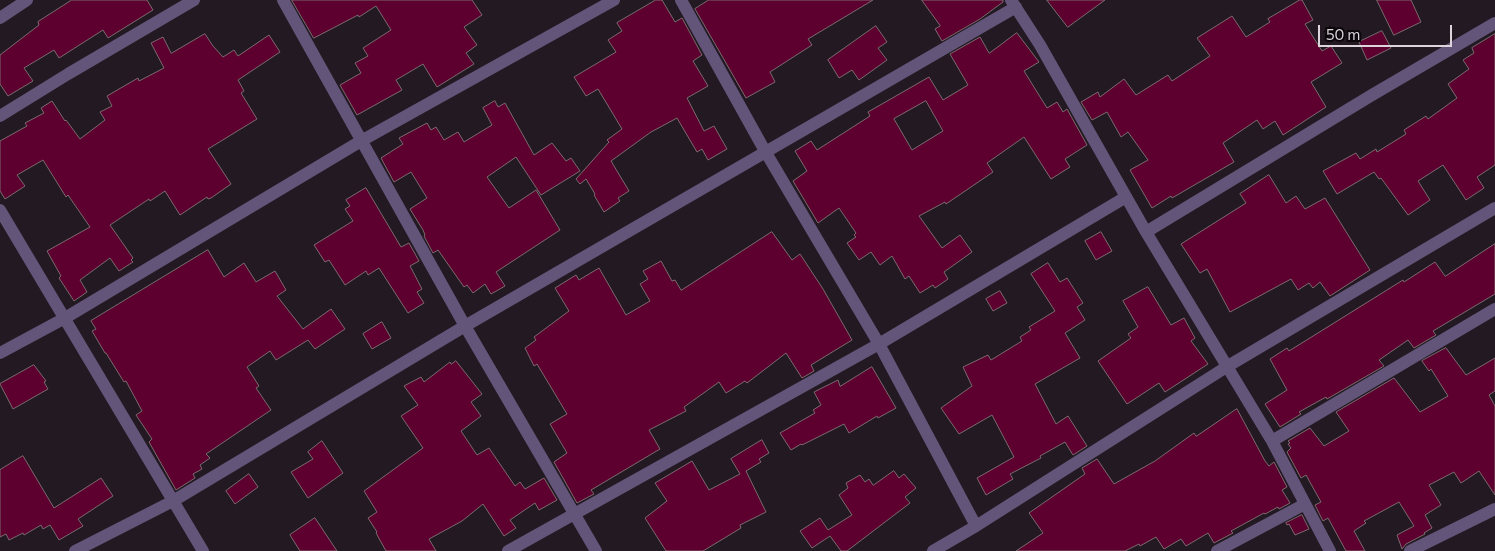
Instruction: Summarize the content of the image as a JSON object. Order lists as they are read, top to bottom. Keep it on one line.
{"scale_bar":"50 m"}
